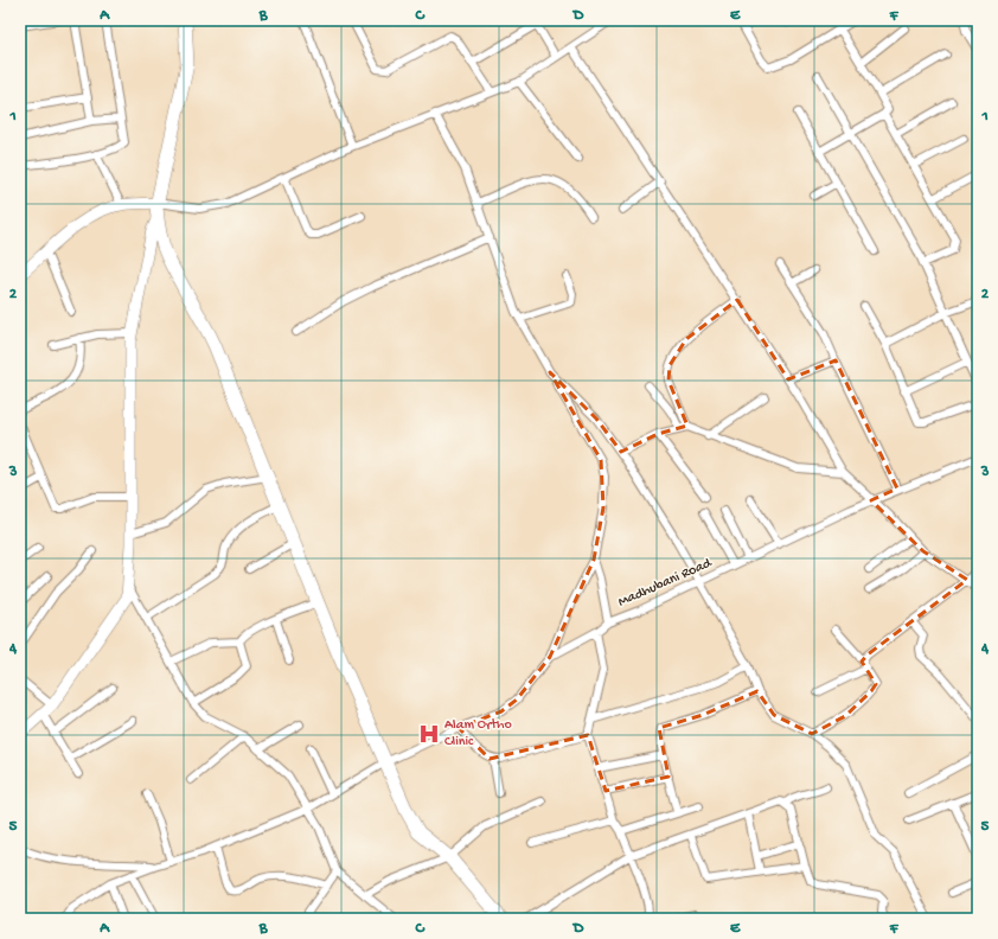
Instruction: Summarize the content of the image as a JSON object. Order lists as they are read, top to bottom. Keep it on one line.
{"streets":{"street":["Madhubani Road"]},"places":{"hospital":["Alam Ortho Clinic"]},"grid":{"columns":["A","B","C","D","E","F"],"rows":["1","2","3","4","5"]}}
